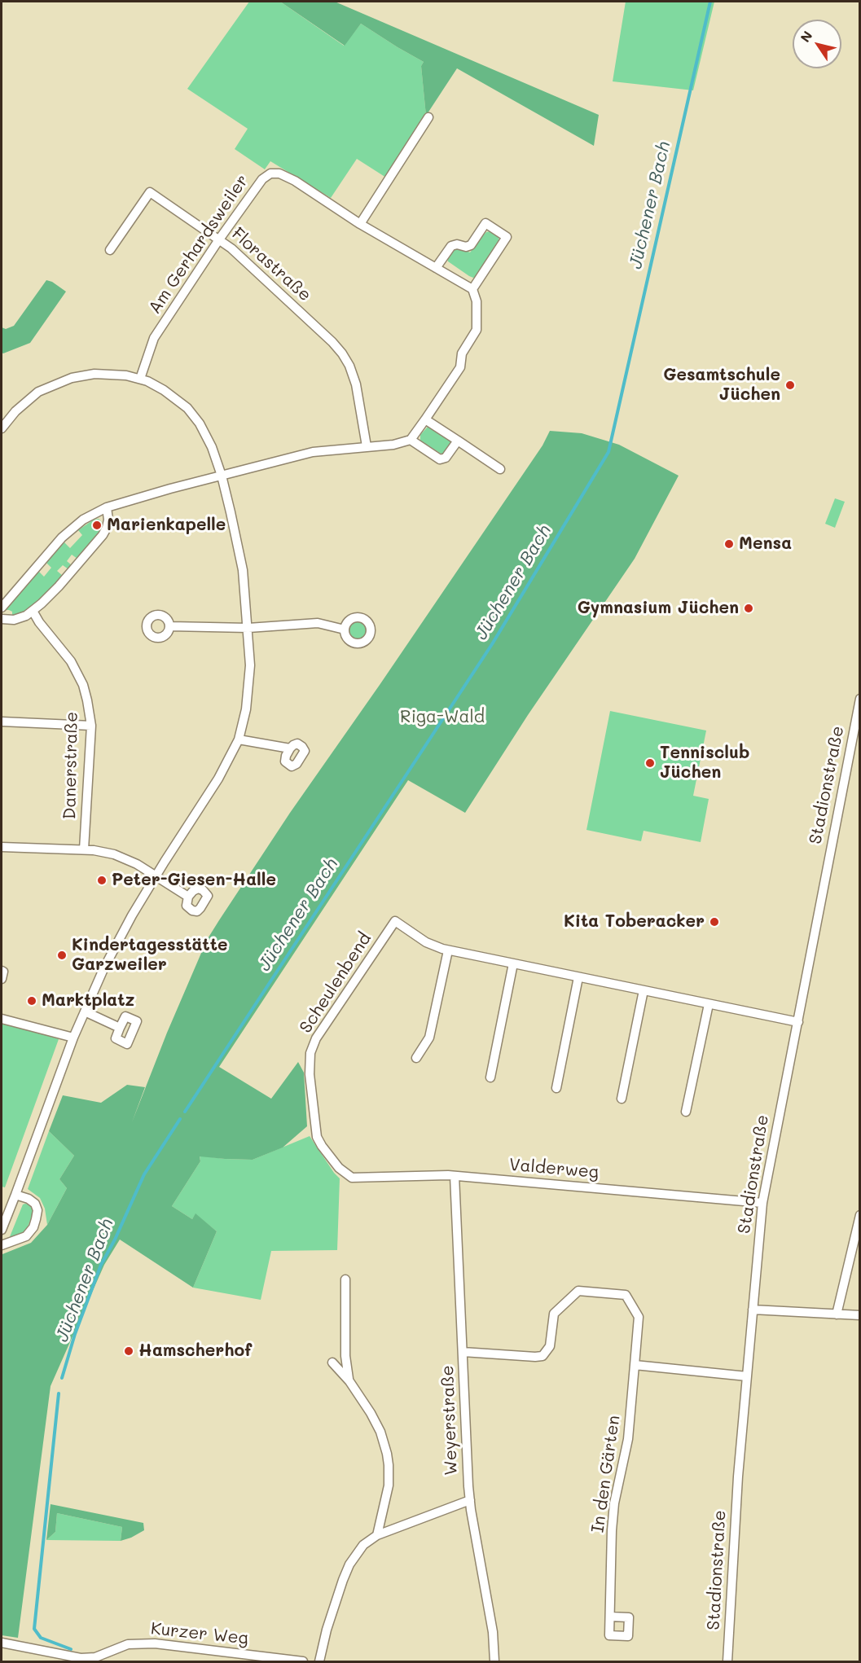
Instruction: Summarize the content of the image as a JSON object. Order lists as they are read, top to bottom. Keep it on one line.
{"streets":{"street":["Am Gerhardsweiler","Florastraße","Danerstraße","Stadionstraße","Scheulenbend","Valderweg","Weyerstraße","In den Gärten","Kurzer Weg"]},"crossings":[["Am Gerhardsweiler","Florastraße"],["Stadionstraße","Valderweg"],["Scheulenbend","Valderweg"],["Valderweg","Weyerstraße"],["Weyerstraße","In den Gärten"]],"water":["Jüchener Bach"],"parks":["Riga-Wald"],"places":["Gesamtschule Jüchen","Marienkapelle","Mensa","Gymnasium Jüchen","Tennisclub Jüchen","Peter-Giesen-Halle","Kita Toberacker","Kindertagesstätte Garzweiler","Marktplatz","Hamscherhof"],"north":"top left"}
